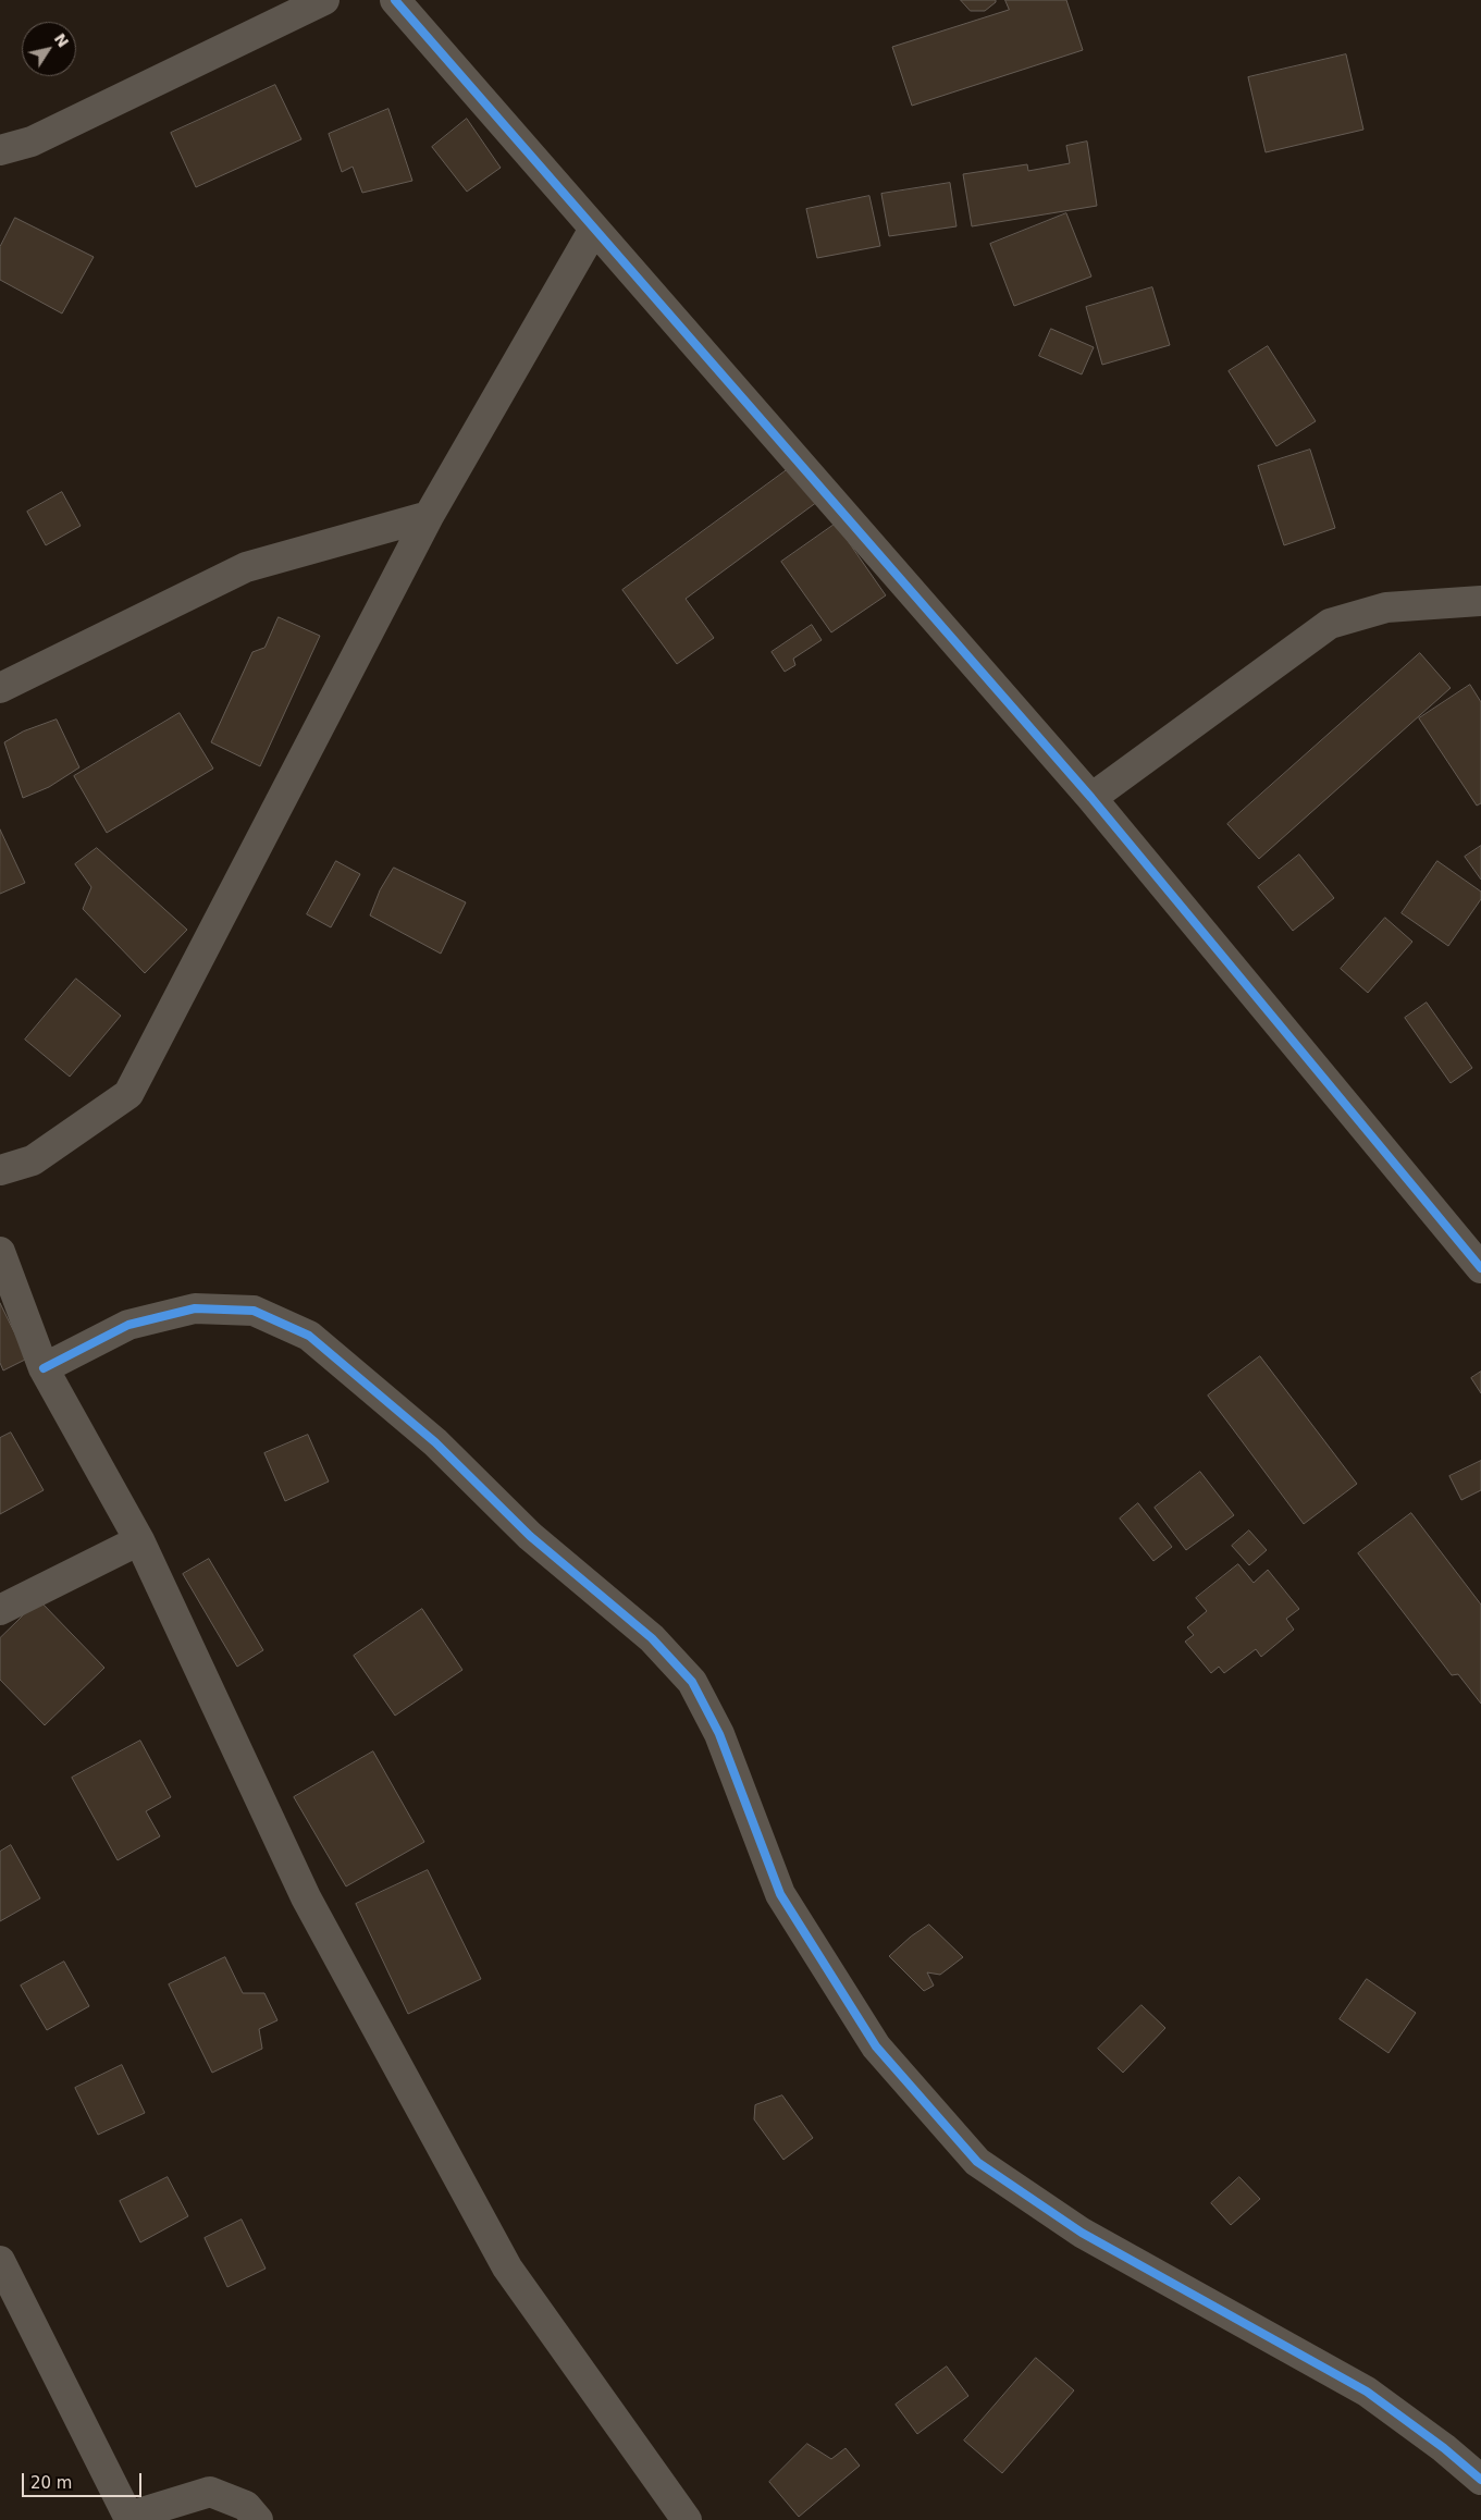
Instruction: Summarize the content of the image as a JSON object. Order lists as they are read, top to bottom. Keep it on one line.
{"scale_bar":"20 m","north":"top right"}
